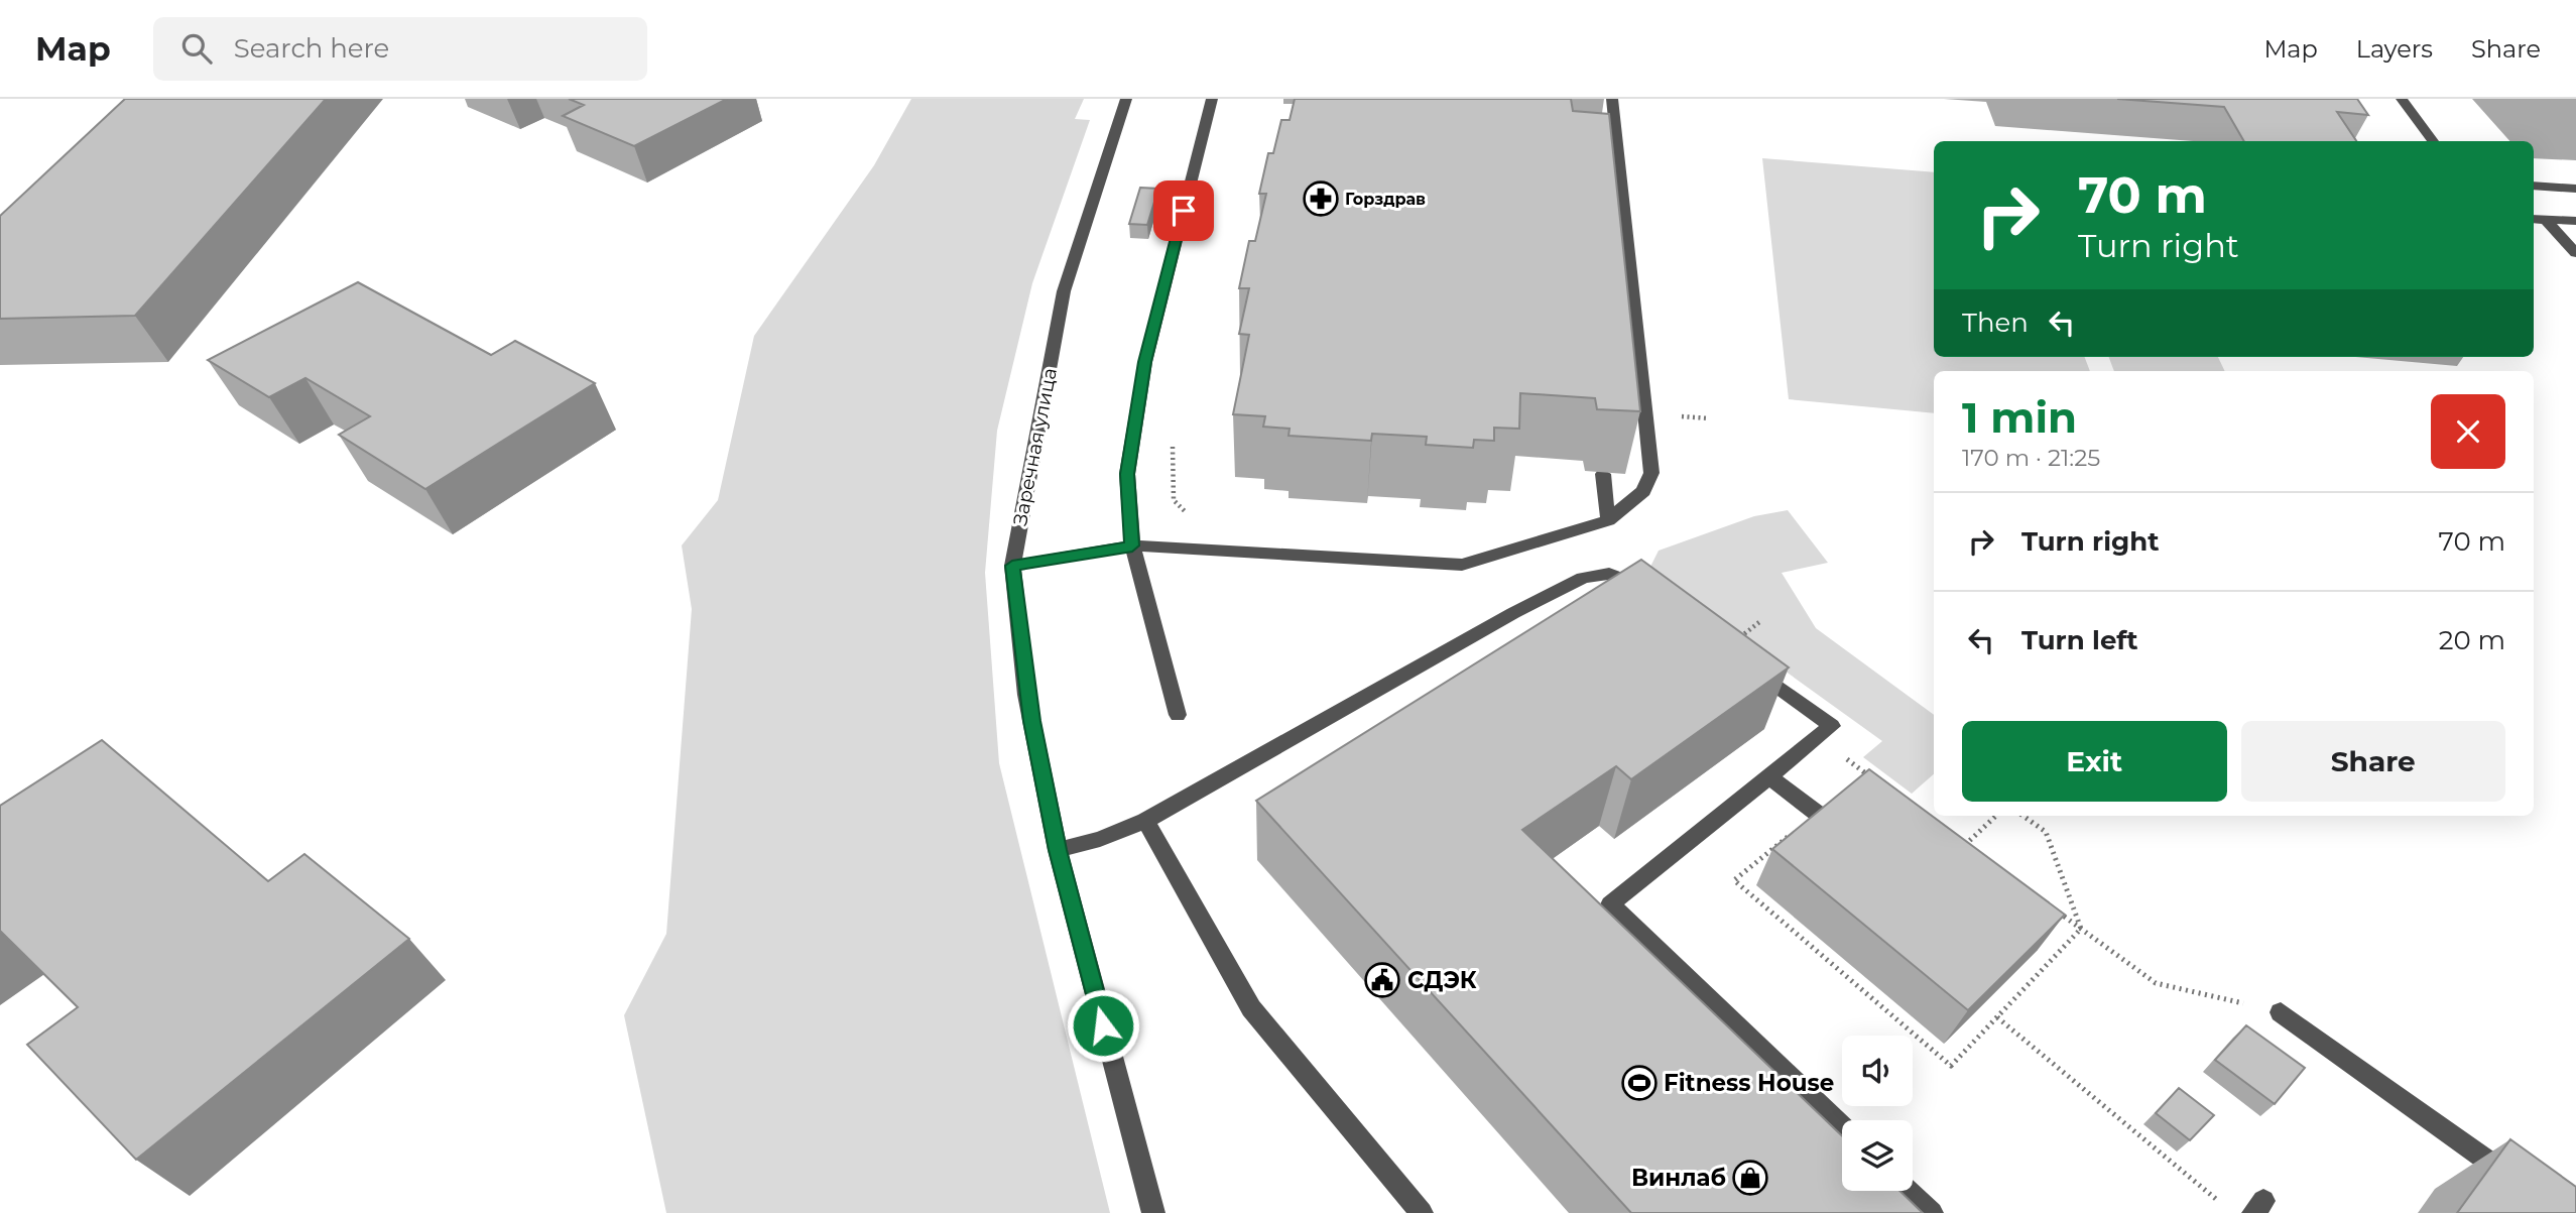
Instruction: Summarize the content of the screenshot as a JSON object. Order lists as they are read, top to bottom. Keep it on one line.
{"streets":{"street":["Заречная улица"]},"places":{"pharmacy":["Горздрав"],"public building":["СДЭК"],"sports":["Fitness House"],"shop":["Винлаб"]},"page":{"header":"Map","search":"Search here","nav":["Map","Layers","Share"],"turn":["70 m","Turn right"],"then":"Then","heading":["1 min","170 m · 21:25"],"list":[{"name":"Turn right","value":"70 m"},{"name":"Turn left","value":"20 m"}],"buttons":["Exit","Share"]}}
